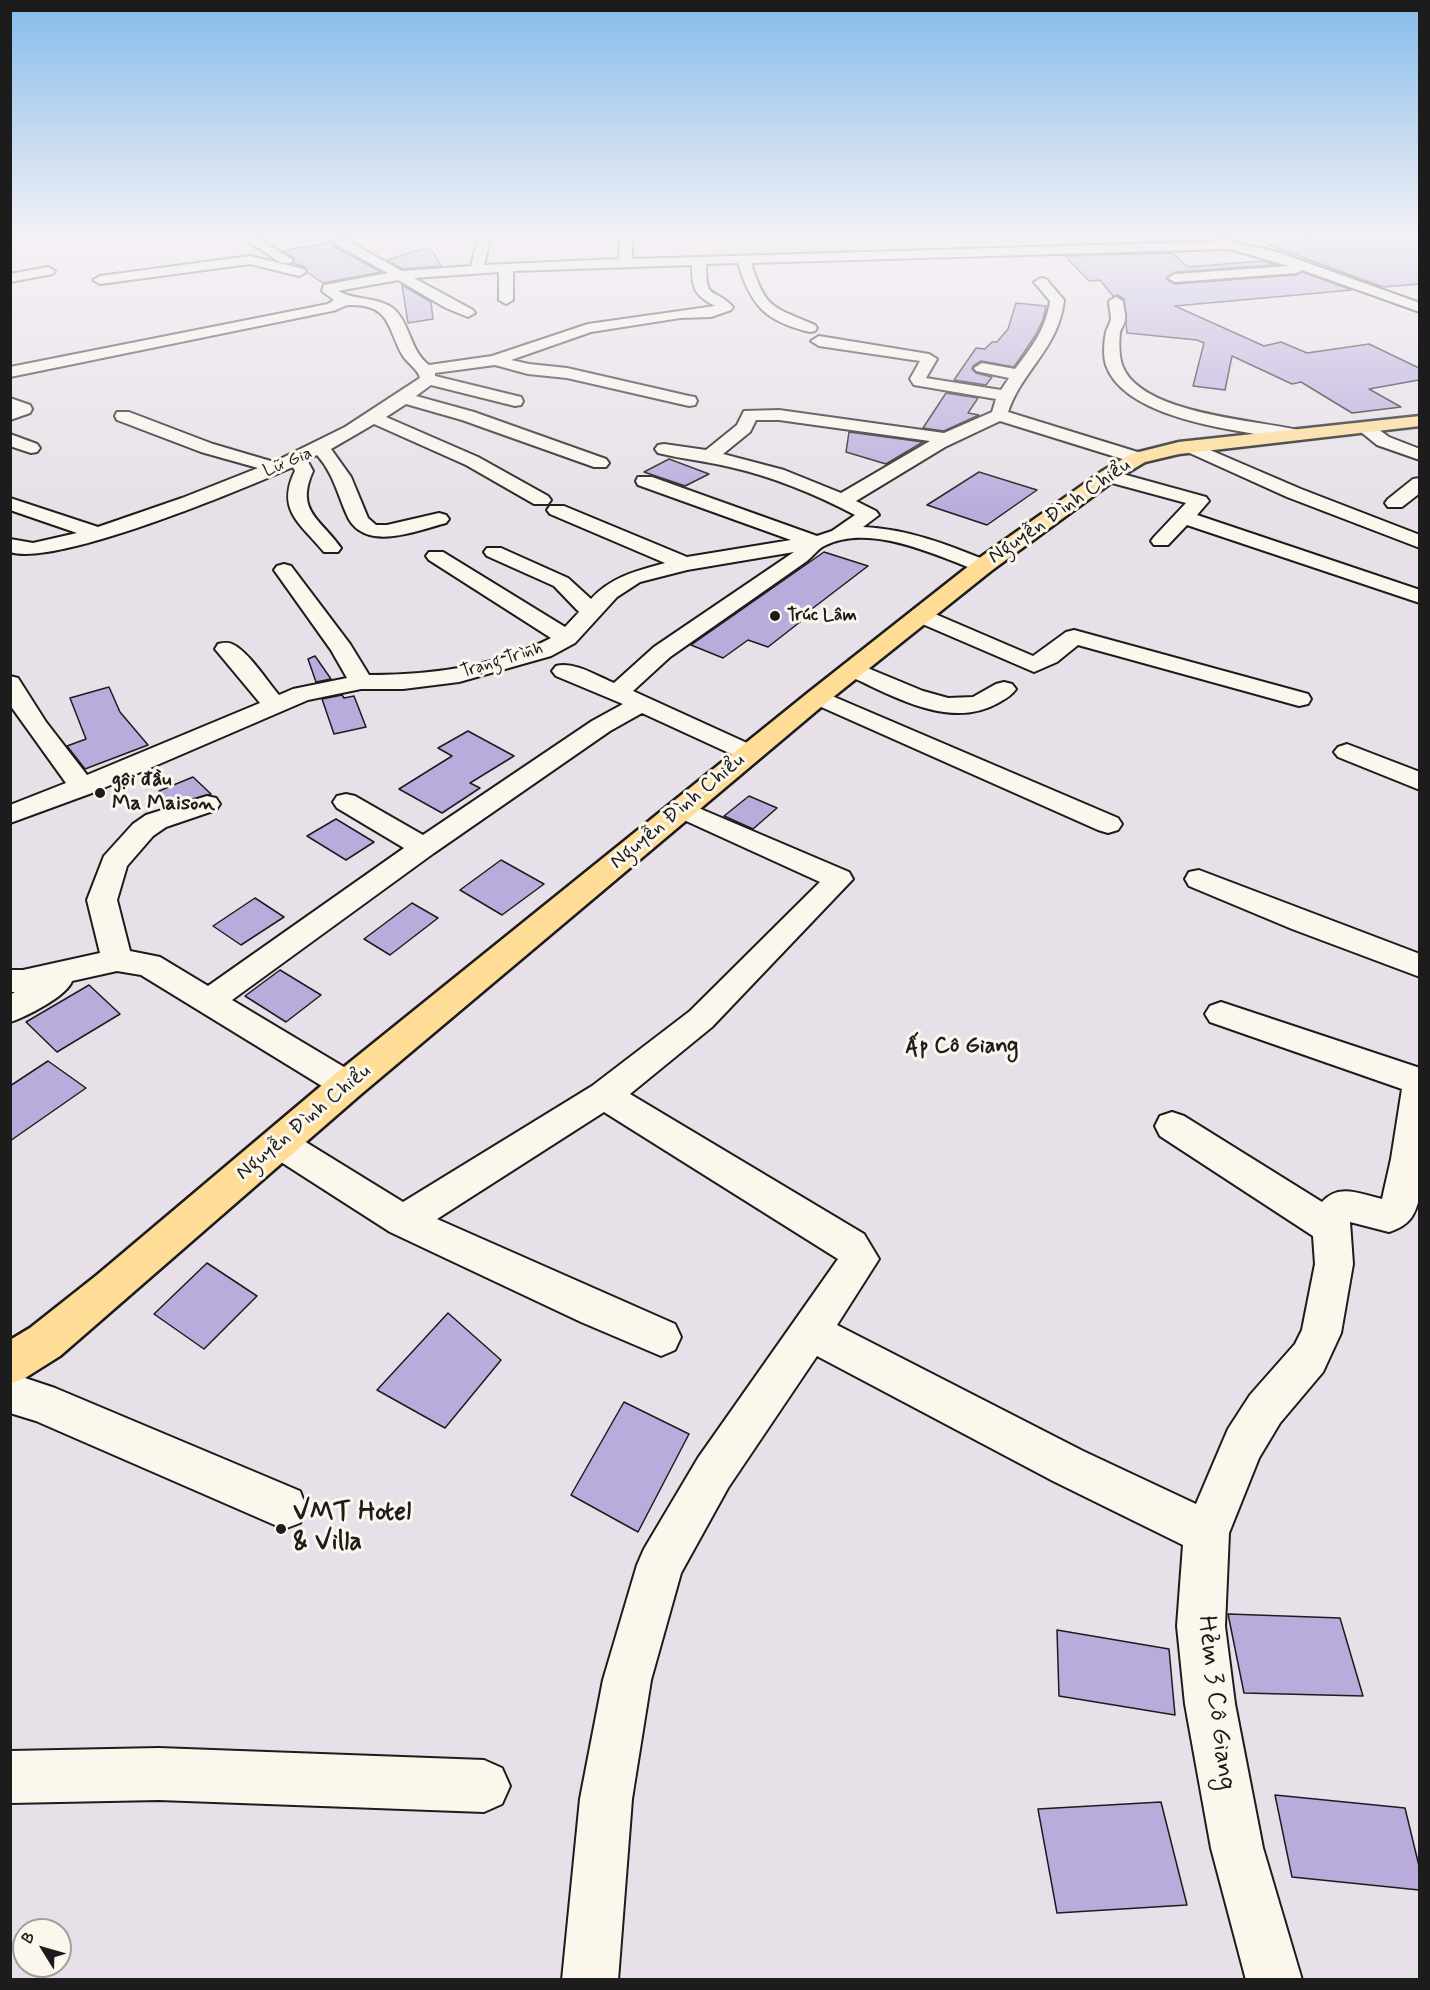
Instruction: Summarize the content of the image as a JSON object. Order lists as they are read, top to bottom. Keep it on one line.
{"streets":{"main road":["Nguyễn Đình Chiểu"],"street":["Lữ Gia","Trạng Trình","Hẻm 3 Cô Giang"]},"crossings":[["Nguyễn Đình Chiểu","Trạng Trình"]],"districts":["Ấp Cô Giang"],"places":["Trúc Lâm","gội đầu Ma Maison","VMT Hotel & Villa"],"north":"top left"}
